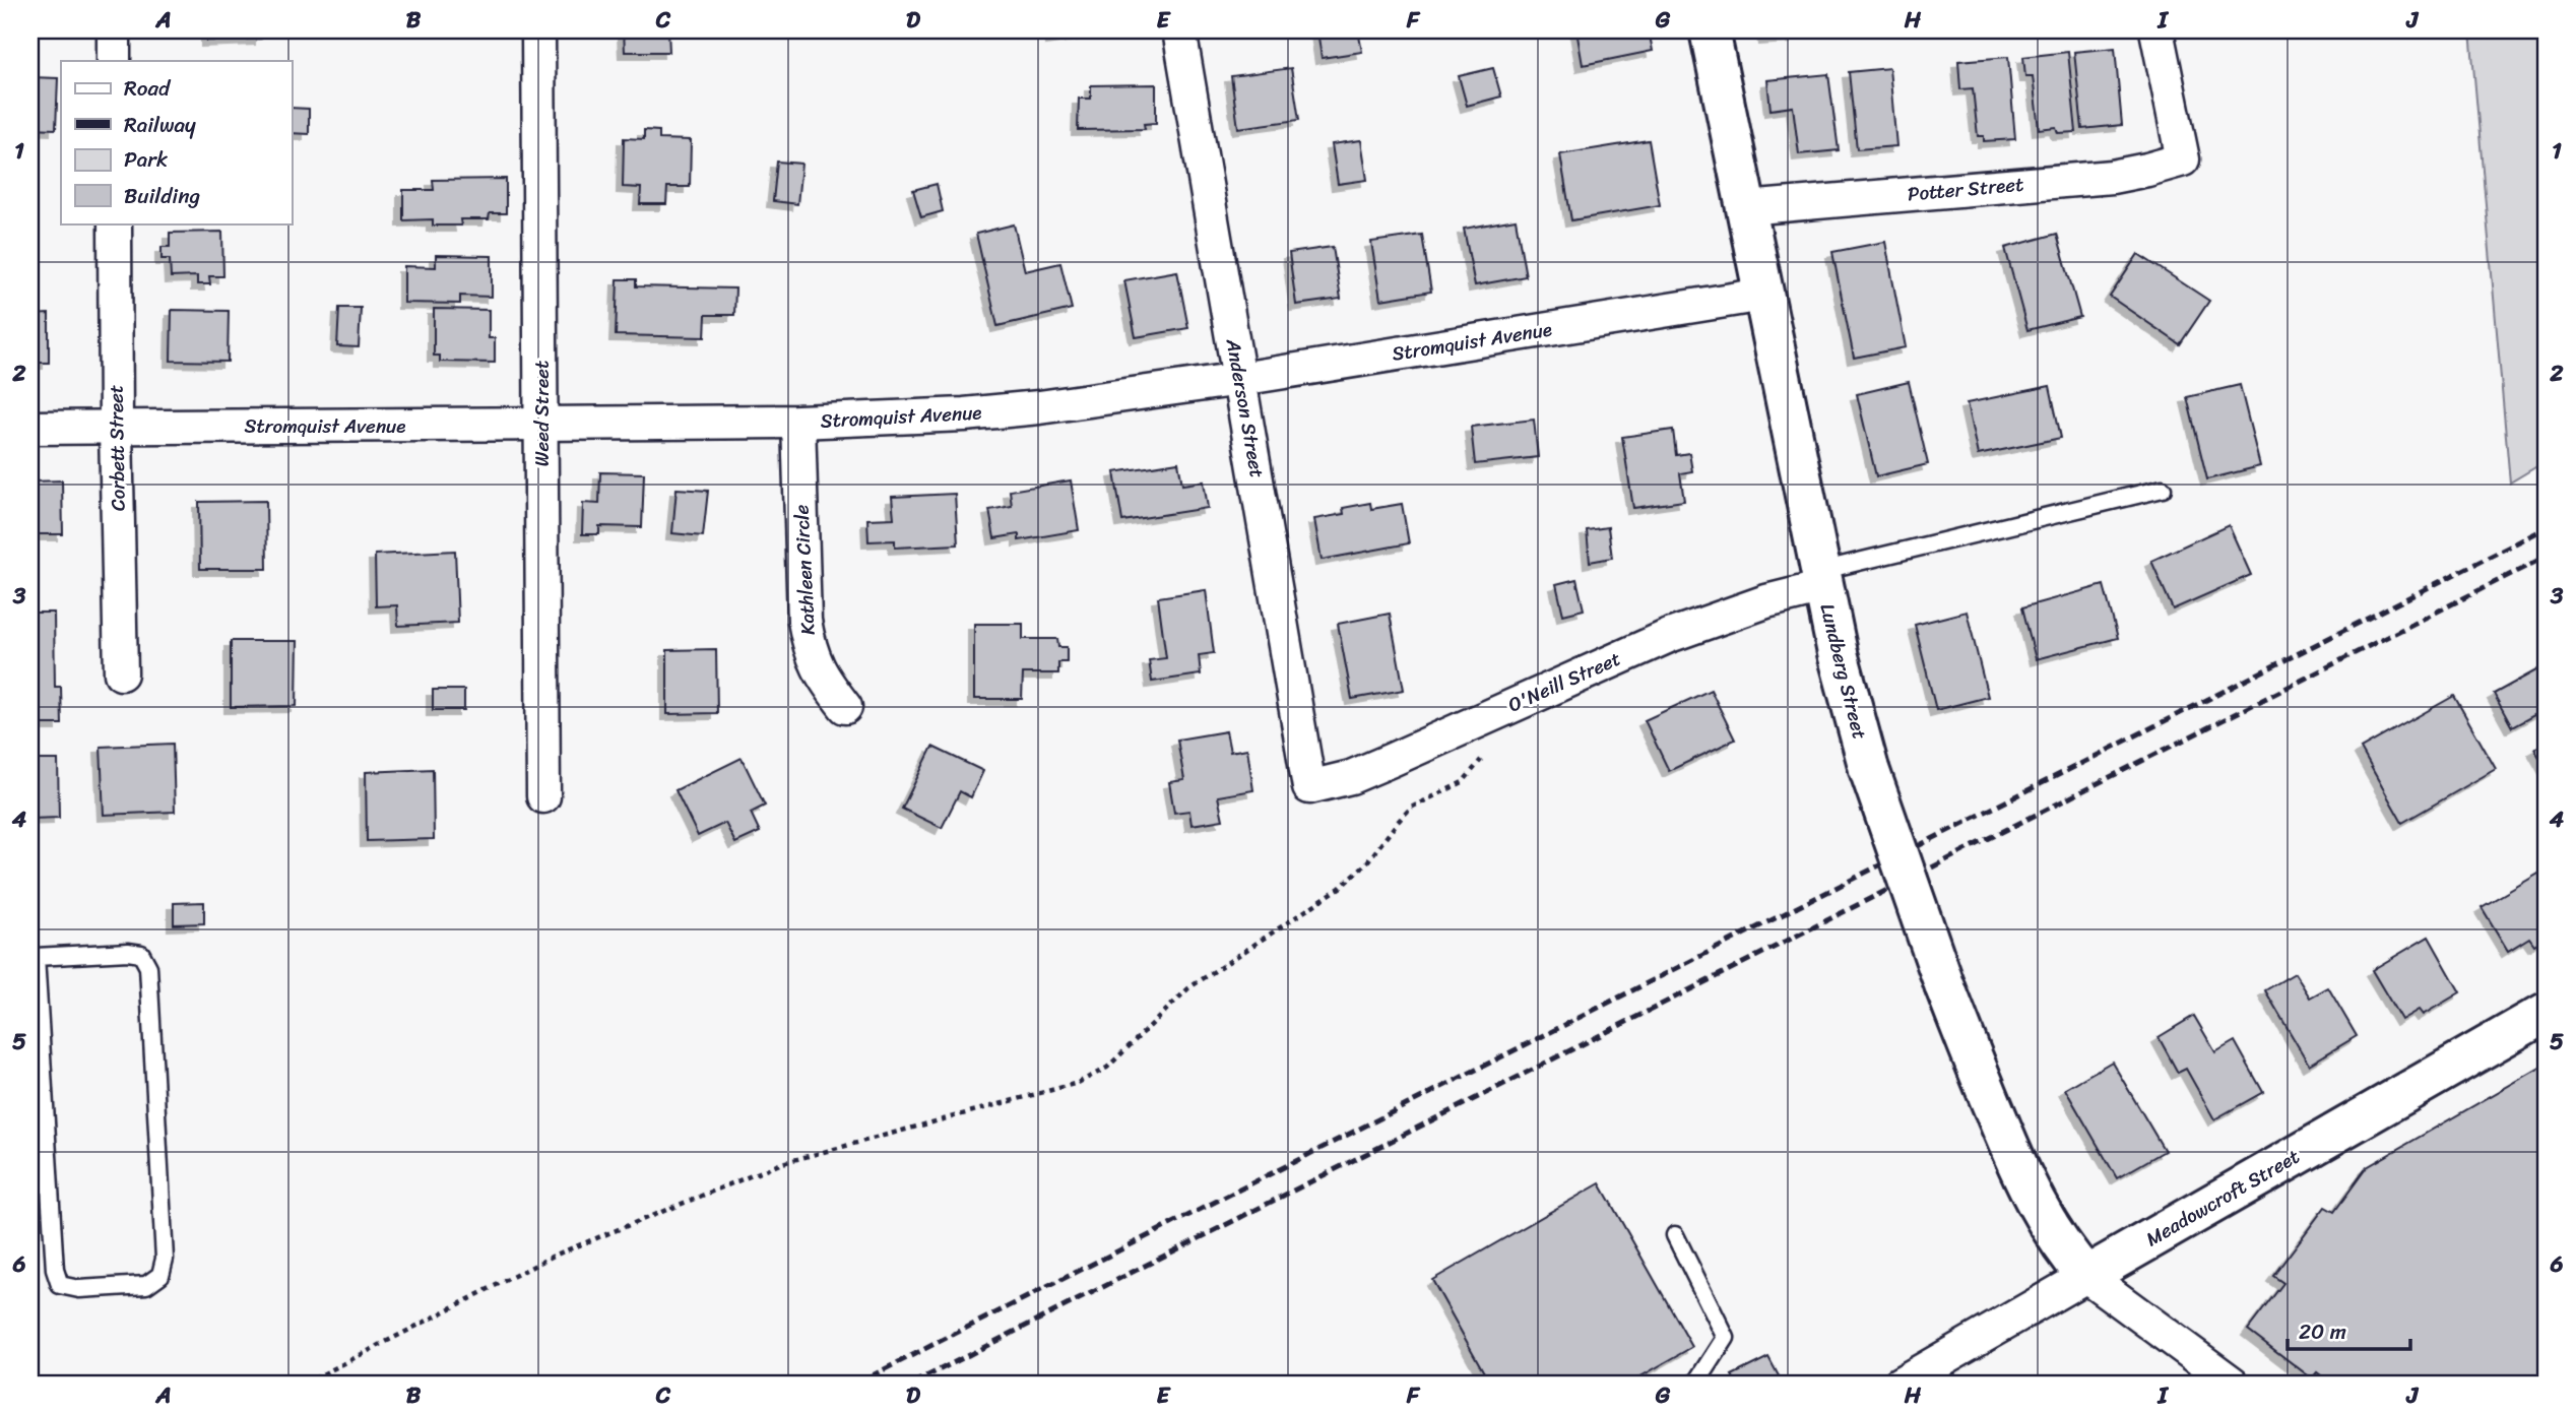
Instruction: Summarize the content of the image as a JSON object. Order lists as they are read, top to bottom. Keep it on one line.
{"streets":{"street":["Potter Street","Stromquist Avenue","Anderson Street","Weed Street","Corbett Street","Kathleen Circle","Lundberg Street","O'Neill Street","Meadowcroft Street"]},"crossings":[["Potter Street","Lundberg Street"],["Stromquist Avenue","Anderson Street"],["Stromquist Avenue","Weed Street"],["Stromquist Avenue","Corbett Street"],["Stromquist Avenue","Kathleen Circle"],["Stromquist Avenue","Lundberg Street"],["Anderson Street","O'Neill Street"],["Lundberg Street","O'Neill Street"],["Lundberg Street","Meadowcroft Street"]],"legend":["Road","Railway","Park","Building"],"scale_bar":"20 m","grid":{"columns":["A","B","C","D","E","F","G","H","I","J"],"rows":["1","2","3","4","5","6"]}}
